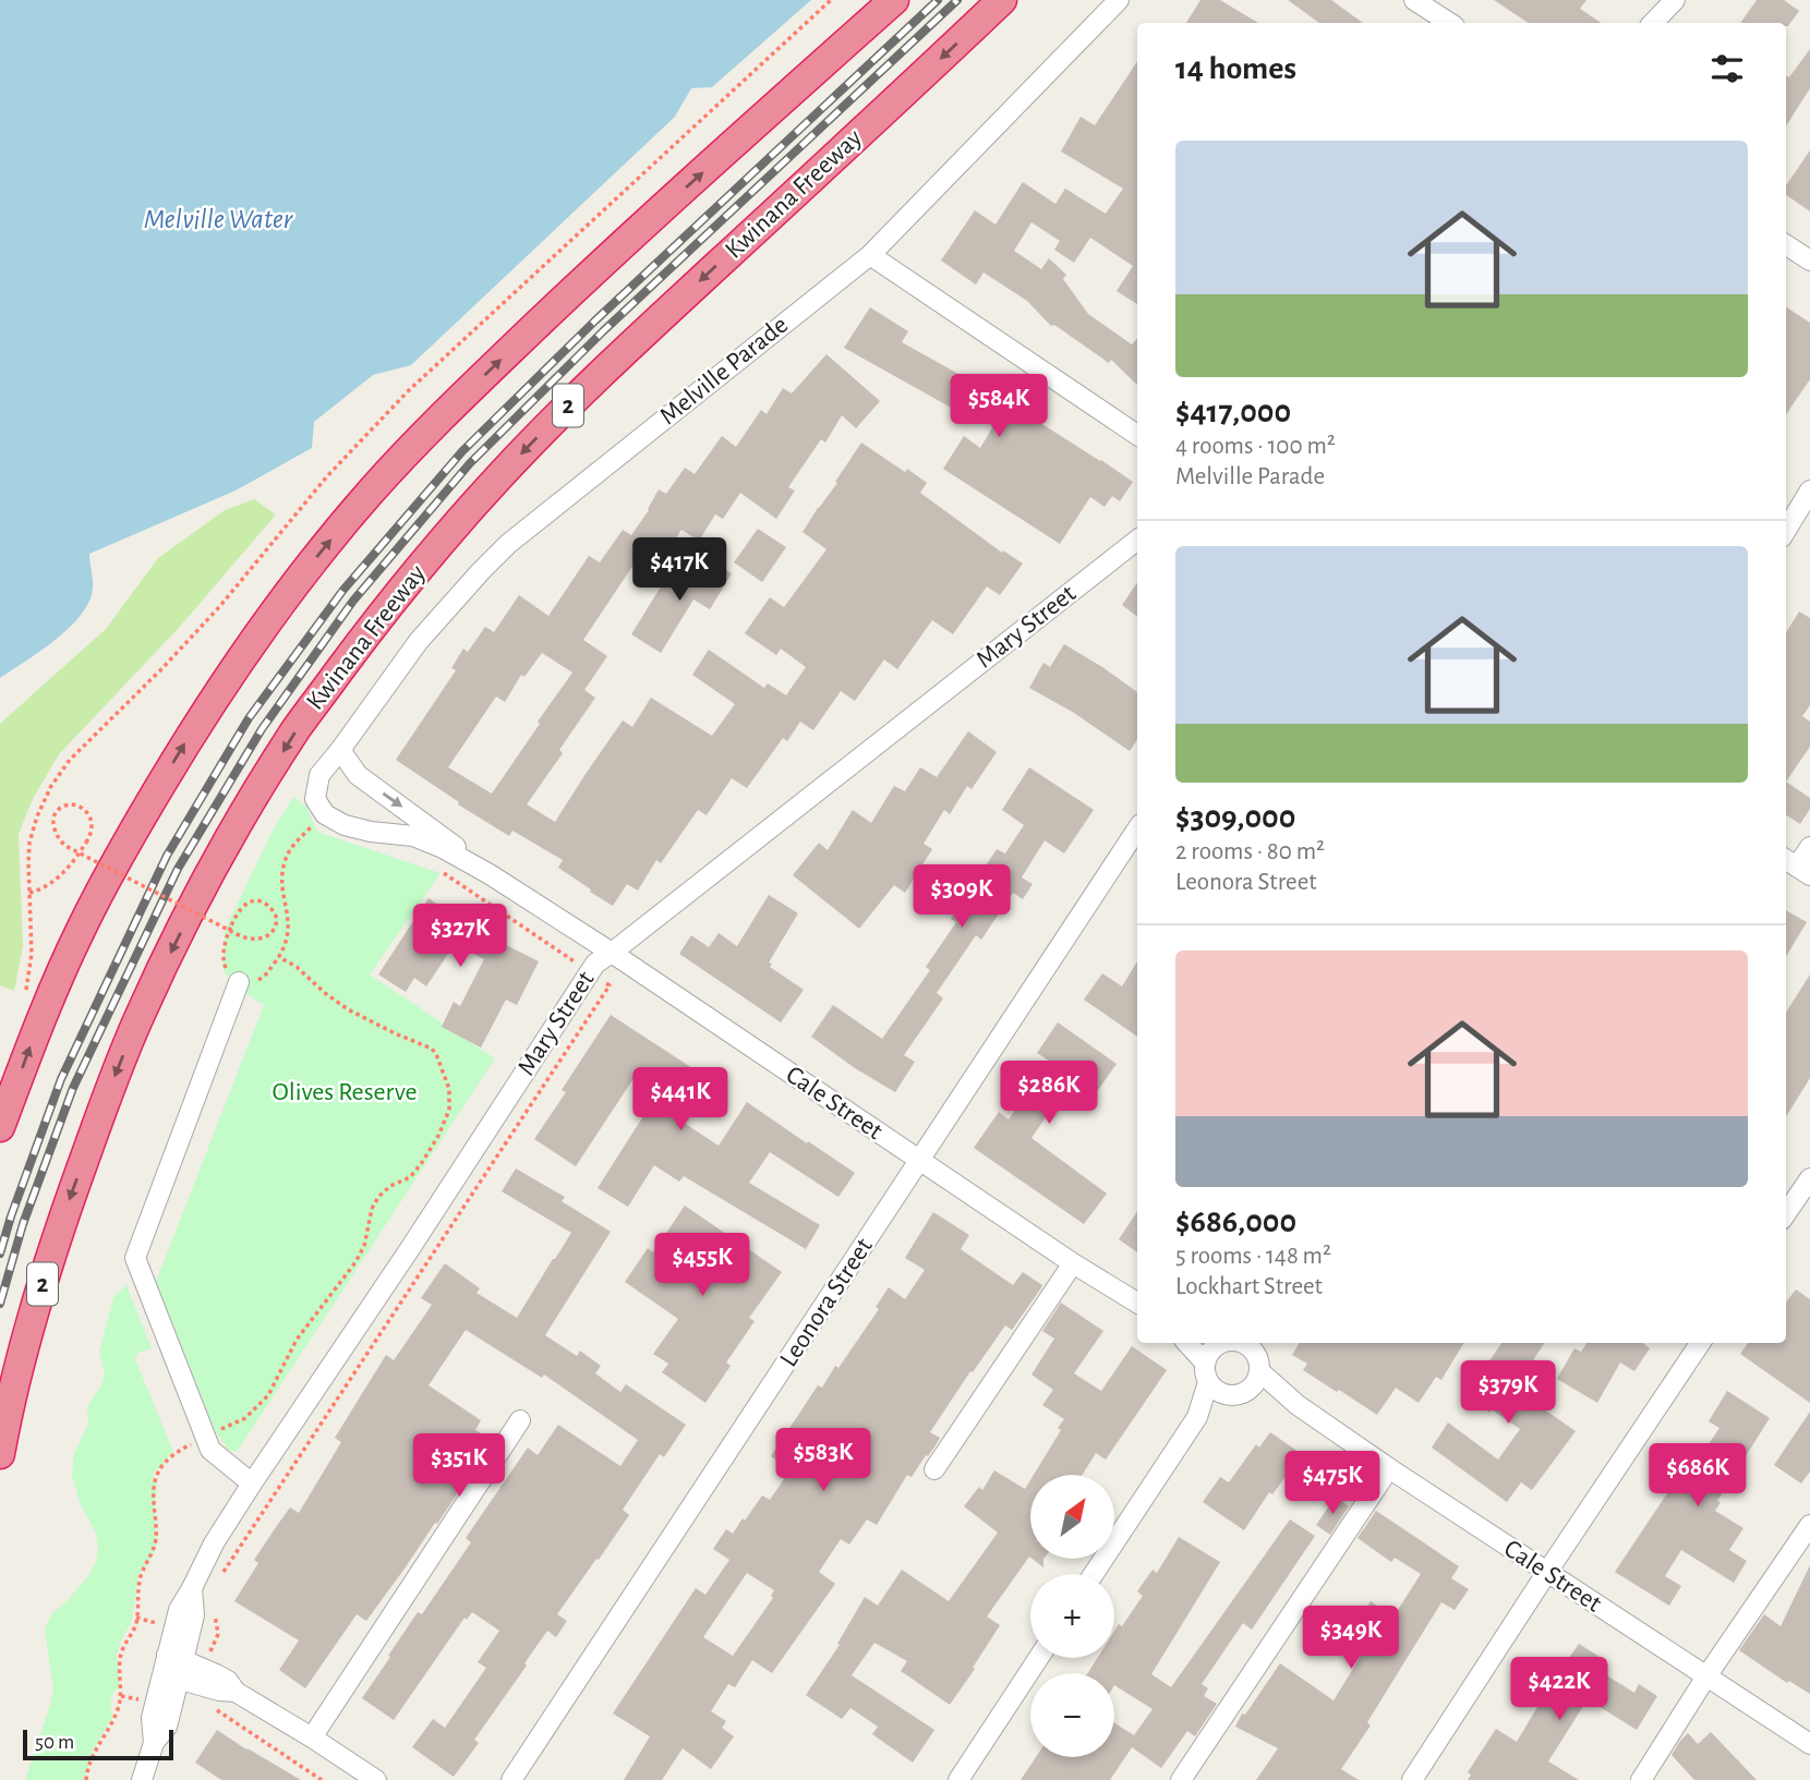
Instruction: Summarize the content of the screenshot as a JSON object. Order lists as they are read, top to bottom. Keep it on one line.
{"streets":{"highway":["Kwinana Freeway","2"],"street":["Melville Parade","Mary Street","Cale Street","Leonora Street"]},"crossings":[["Melville Parade","Cale Street"],["Mary Street","Cale Street"],["Cale Street","Leonora Street"]],"water":["Melville Water"],"parks":["Olives Reserve"],"scale_bar":"50 m","north":"top right","page":{"heading":"14 homes","list":[{"name":"$417,000","note":"4 rooms · 100 m² · Melville Parade"},{"name":"$309,000","note":"2 rooms · 80 m² · Leonora Street"},{"name":"$686,000","note":"5 rooms · 148 m² · Lockhart Street"}],"price":["$584K","$417K","$309K","$327K","$286K","$441K","$455K","$379K","$583K","$351K","$686K","$475K","$349K","$422K"],"map_buttons":["+","−"],"scale":"50 m"}}
